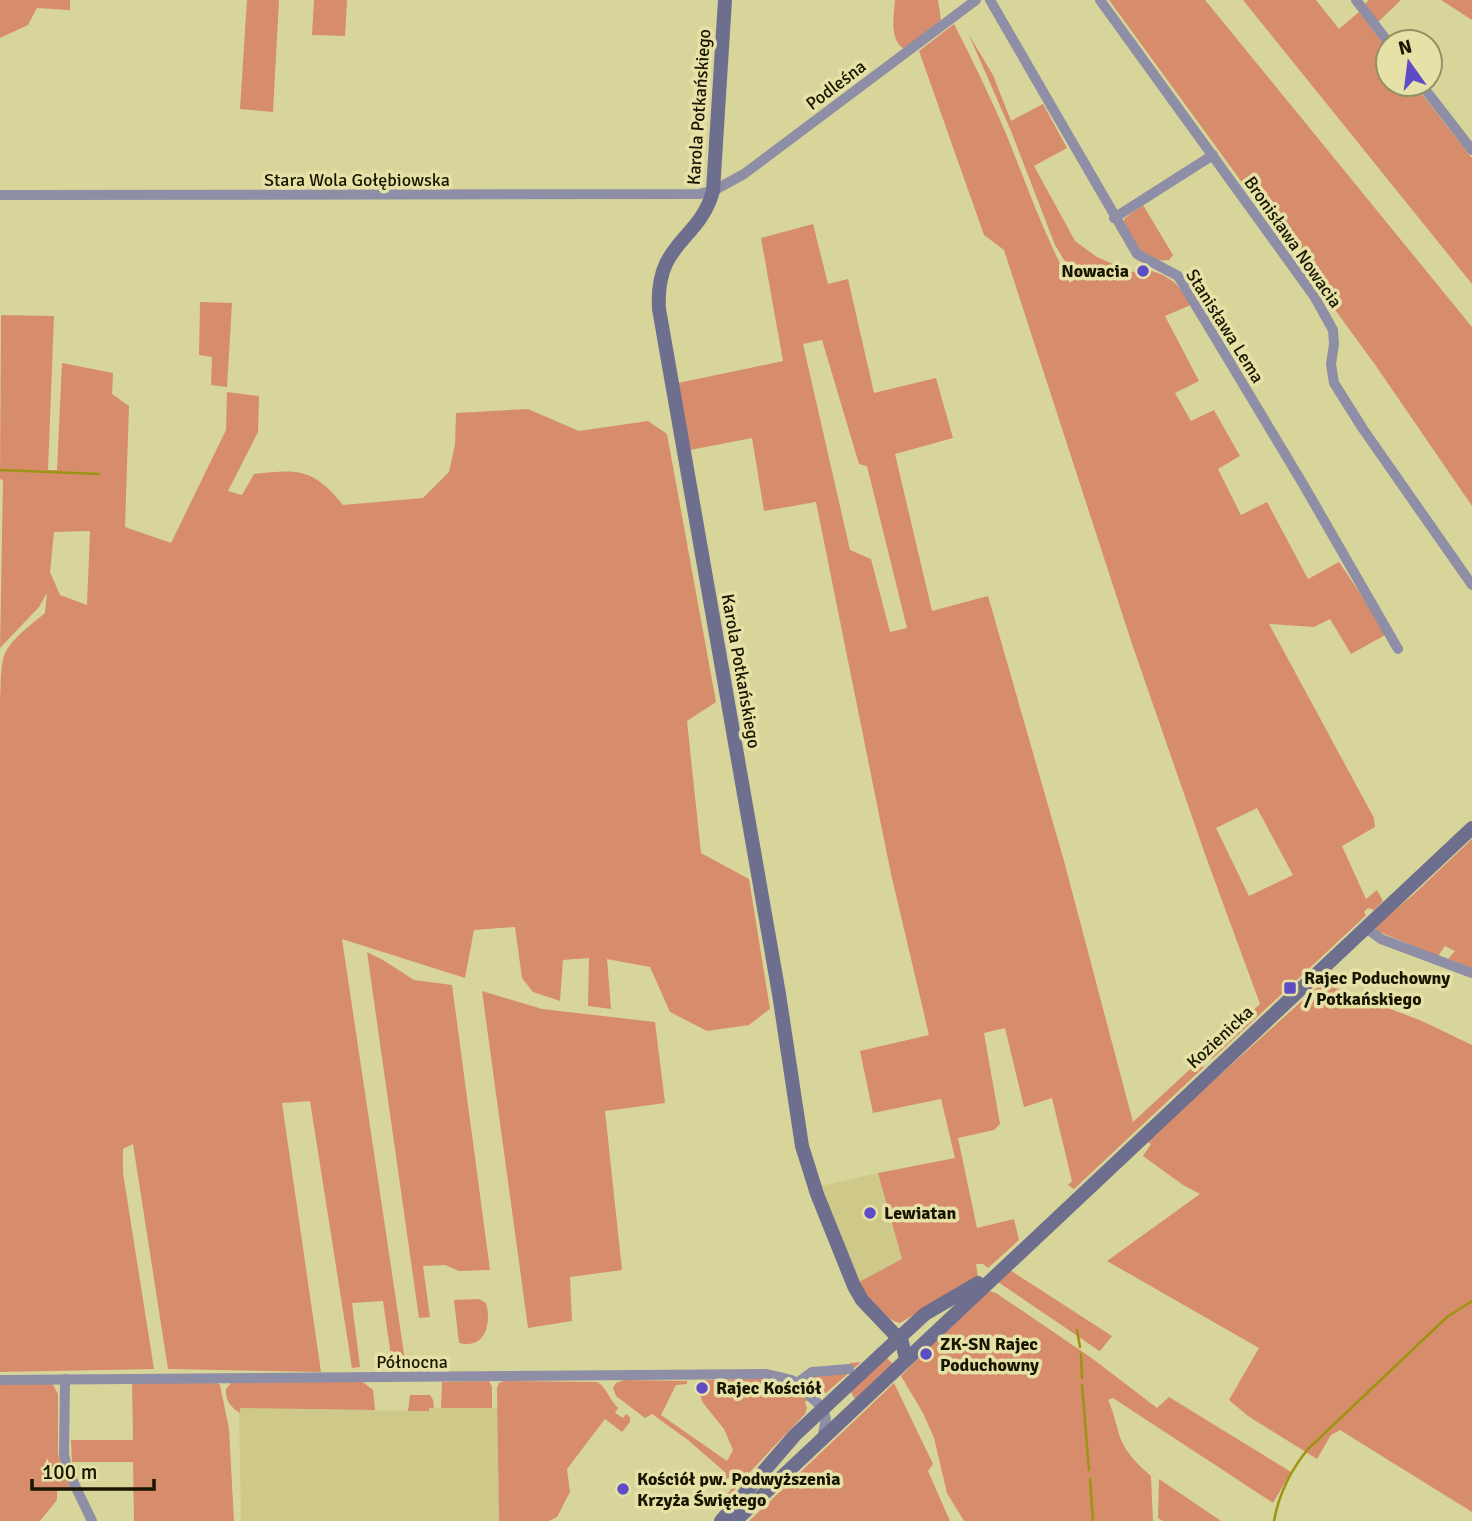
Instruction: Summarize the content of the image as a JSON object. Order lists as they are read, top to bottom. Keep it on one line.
{"streets":{"street":["Podleśna","Karola Potkańskiego","Stara Wola Gołębiowska","Bronisława Nowacia","Stanisława Lema","Kozienicka","Północna"]},"crossings":[["Podleśna","Karola Potkańskiego"],["Podleśna","Stara Wola Gołębiowska"],["Karola Potkańskiego","Stara Wola Gołębiowska"],["Karola Potkańskiego","Kozienicka"]],"places":{"other":["Nowacia","Lewiatan","ZK-SN Rajec Poduchowny","Rajec Kościół","Kościół pw. Podwyższenia Krzyża Świętego"],"transit":["Rajec Poduchowny / Potkańskiego"]},"scale_bar":"100 m","north":"top"}
